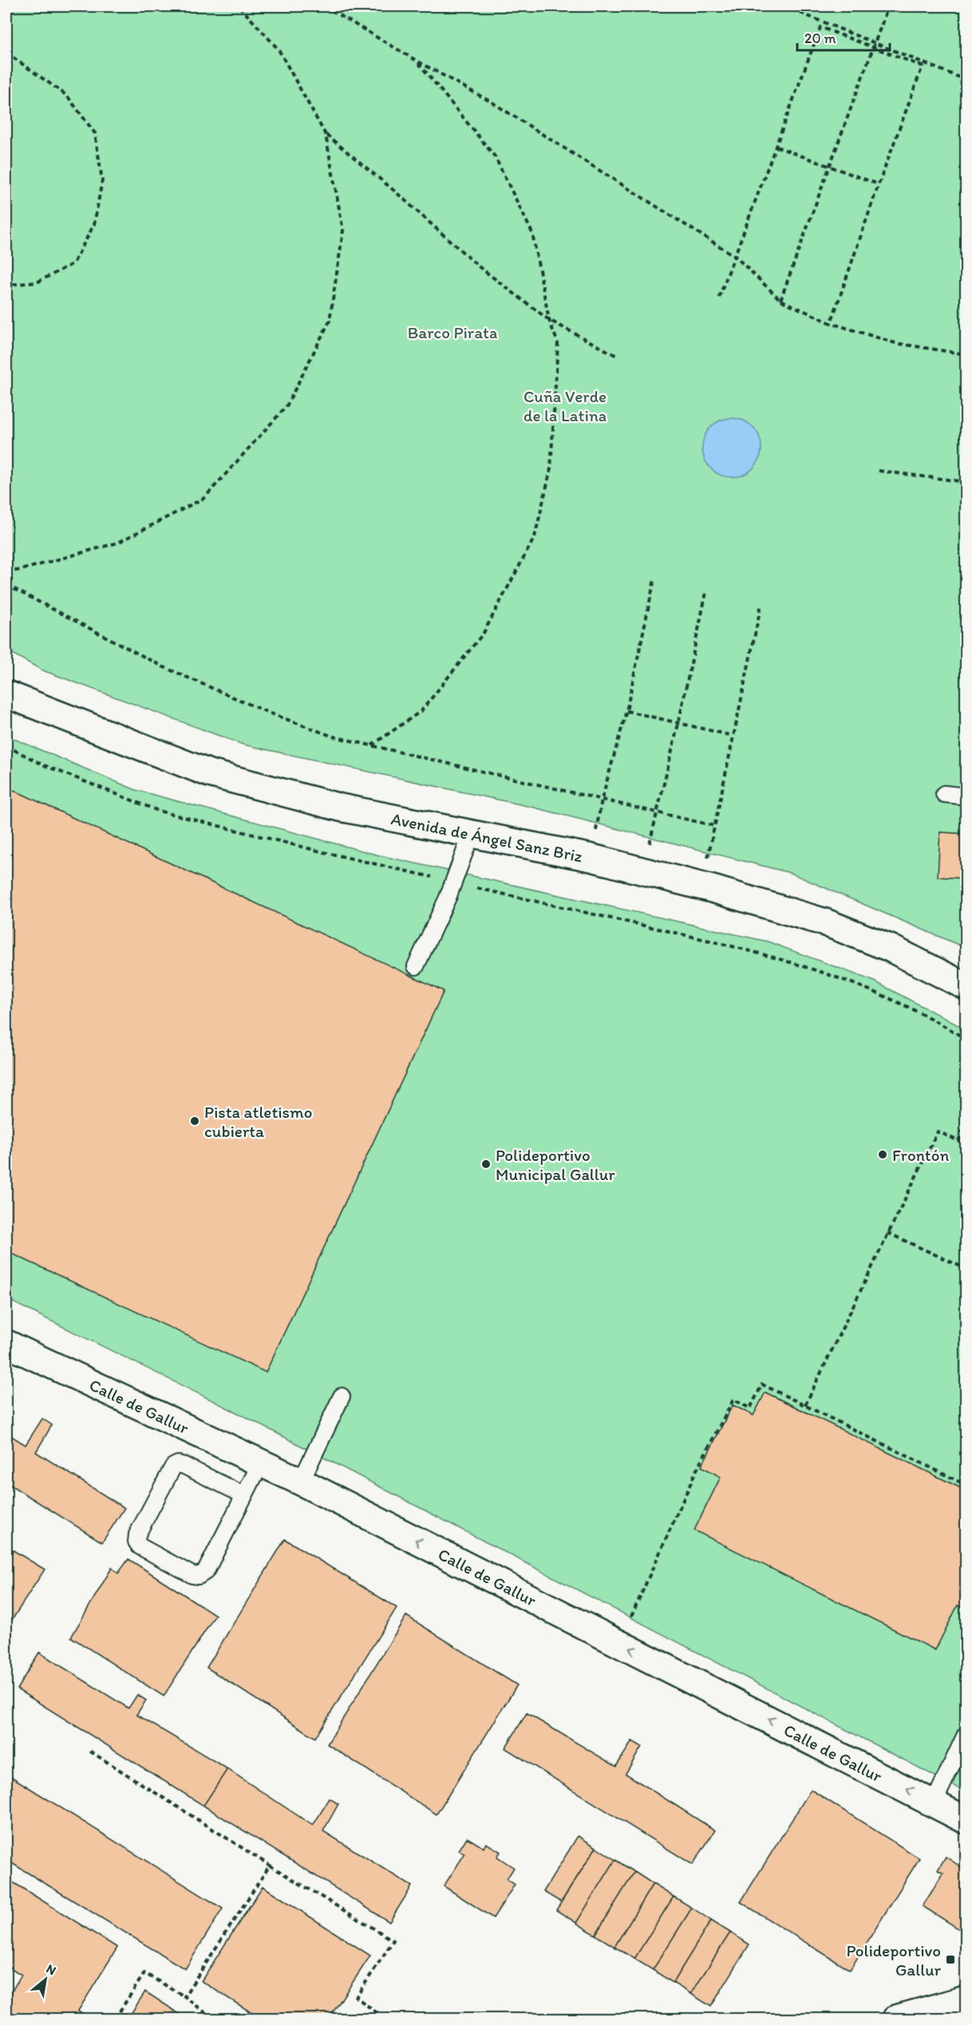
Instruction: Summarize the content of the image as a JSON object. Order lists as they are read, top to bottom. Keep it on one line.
{"streets":{"street":["Avenida de Ángel Sanz Briz","Calle de Gallur"]},"one_way":["Calle de Gallur"],"parks":["Barco Pirata","Cuña Verde de la Latina"],"places":{"other":["Pista atletismo cubierta","Frontón","Polideportivo Municipal Gallur"],"transit":["Polideportivo Gallur"]},"scale_bar":"20 m","north":"top right"}
